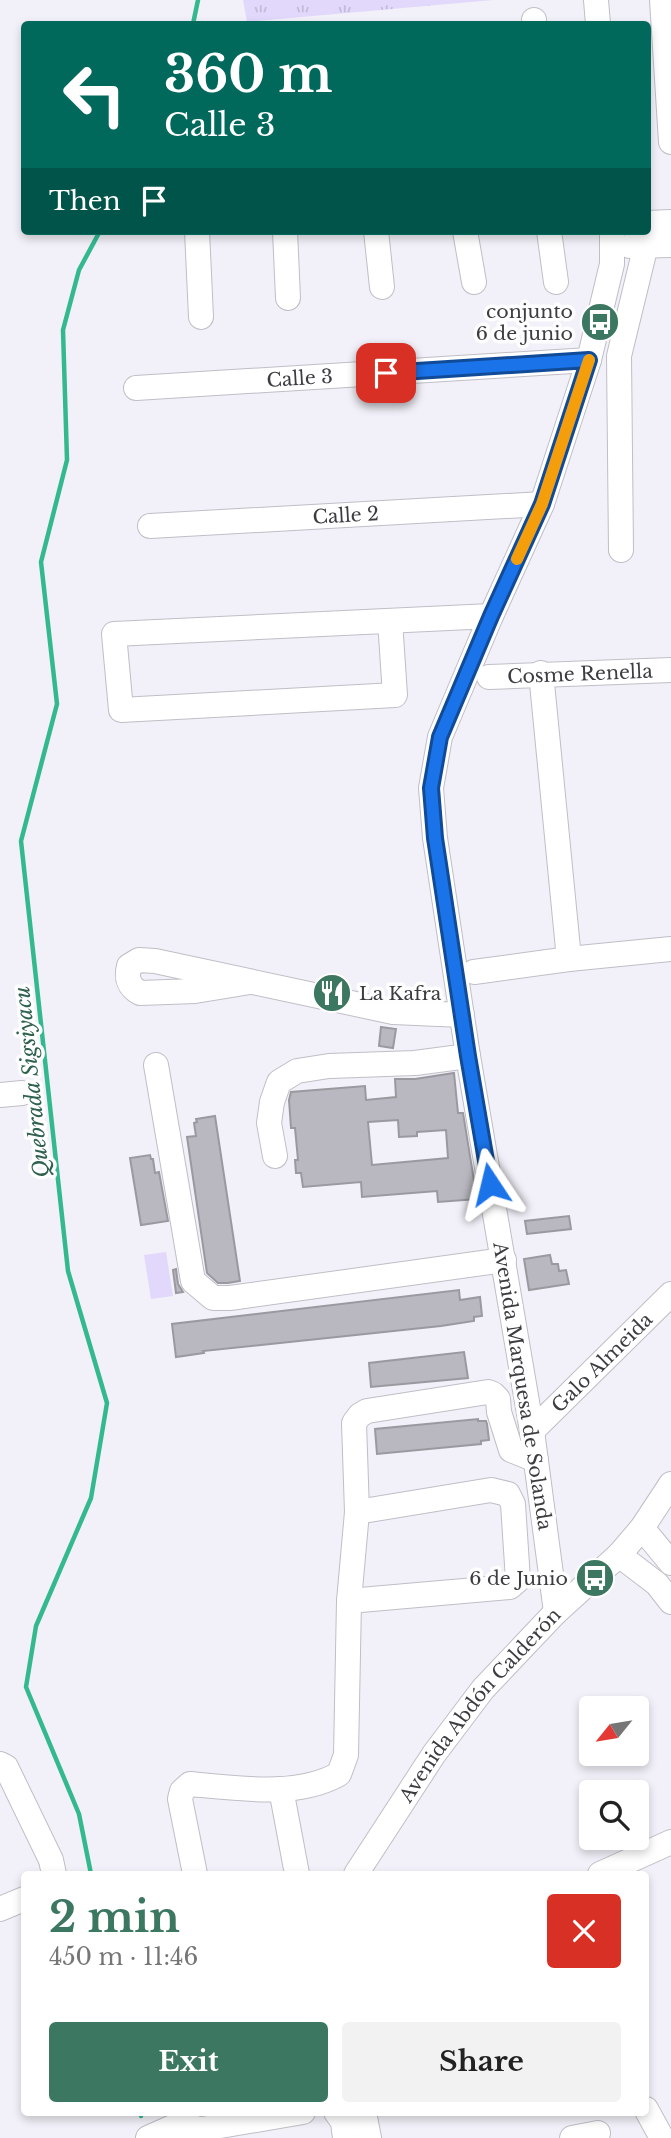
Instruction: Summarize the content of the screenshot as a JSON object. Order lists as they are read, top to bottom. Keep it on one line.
{"streets":{"street":["Calle 3","Calle 2","Cosme Renella","Galo Almeida","Avenida Marquesa de Solanda","Avenida Abdón Calderón"]},"crossings":[["Calle 3","Avenida Marquesa de Solanda"],["Calle 2","Avenida Marquesa de Solanda"],["Galo Almeida","Avenida Marquesa de Solanda"],["Avenida Marquesa de Solanda","Avenida Abdón Calderón"]],"water":["Quebrada Sigsiyacu"],"places":{"bus stop":["conjunto 6 de junio","6 de Junio"],"restaurant":["La Kafra"]},"north":"bottom left","page":{"turn":["360 m","Calle 3"],"then":"Then","heading":["2 min","450 m · 11:46"],"buttons":["Exit","Share"]}}
